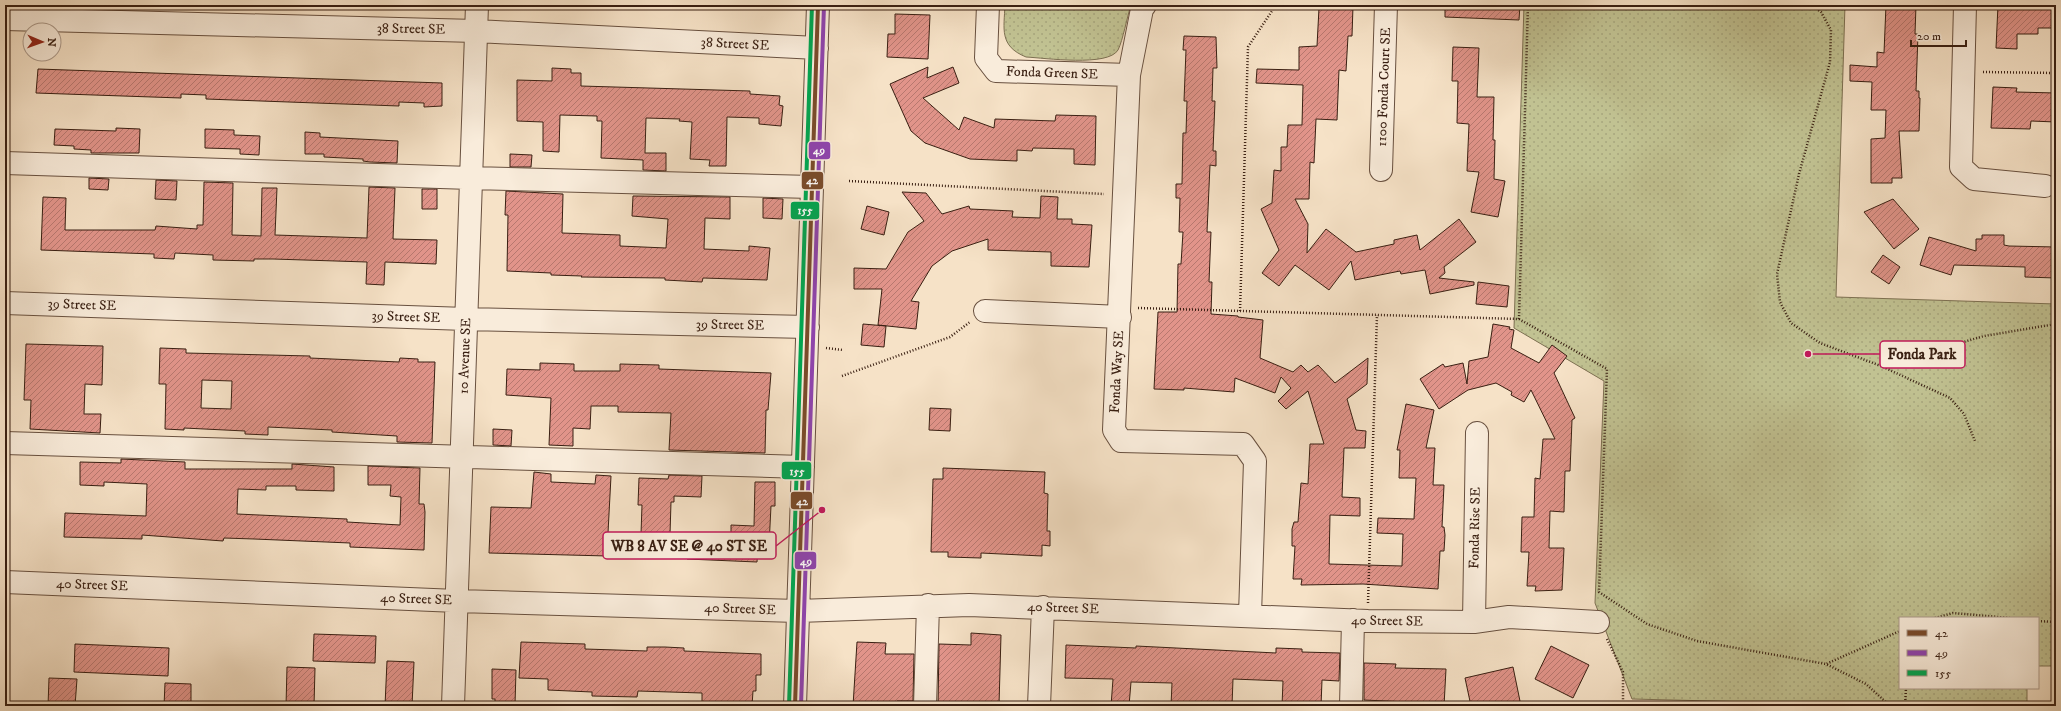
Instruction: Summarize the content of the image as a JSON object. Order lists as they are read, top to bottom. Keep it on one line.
{"streets":{"street":["38 Street SE","Fonda Green SE","1100 Fonda Court SE","39 Street SE","10 Avenue SE","Fonda Way SE","Fonda Rise SE","40 Street SE"]},"crossings":[["38 Street SE","10 Avenue SE"],["Fonda Green SE","Fonda Way SE"],["39 Street SE","10 Avenue SE"],["10 Avenue SE","40 Street SE"],["Fonda Way SE","40 Street SE"],["Fonda Rise SE","40 Street SE"]],"places":["Fonda Park","WB 8 AV SE @ 40 ST SE"],"lines":["transit line 42","transit line 49","transit line 155"],"legend":["42","49","155"],"scale_bar":"20 m","north":"right"}
